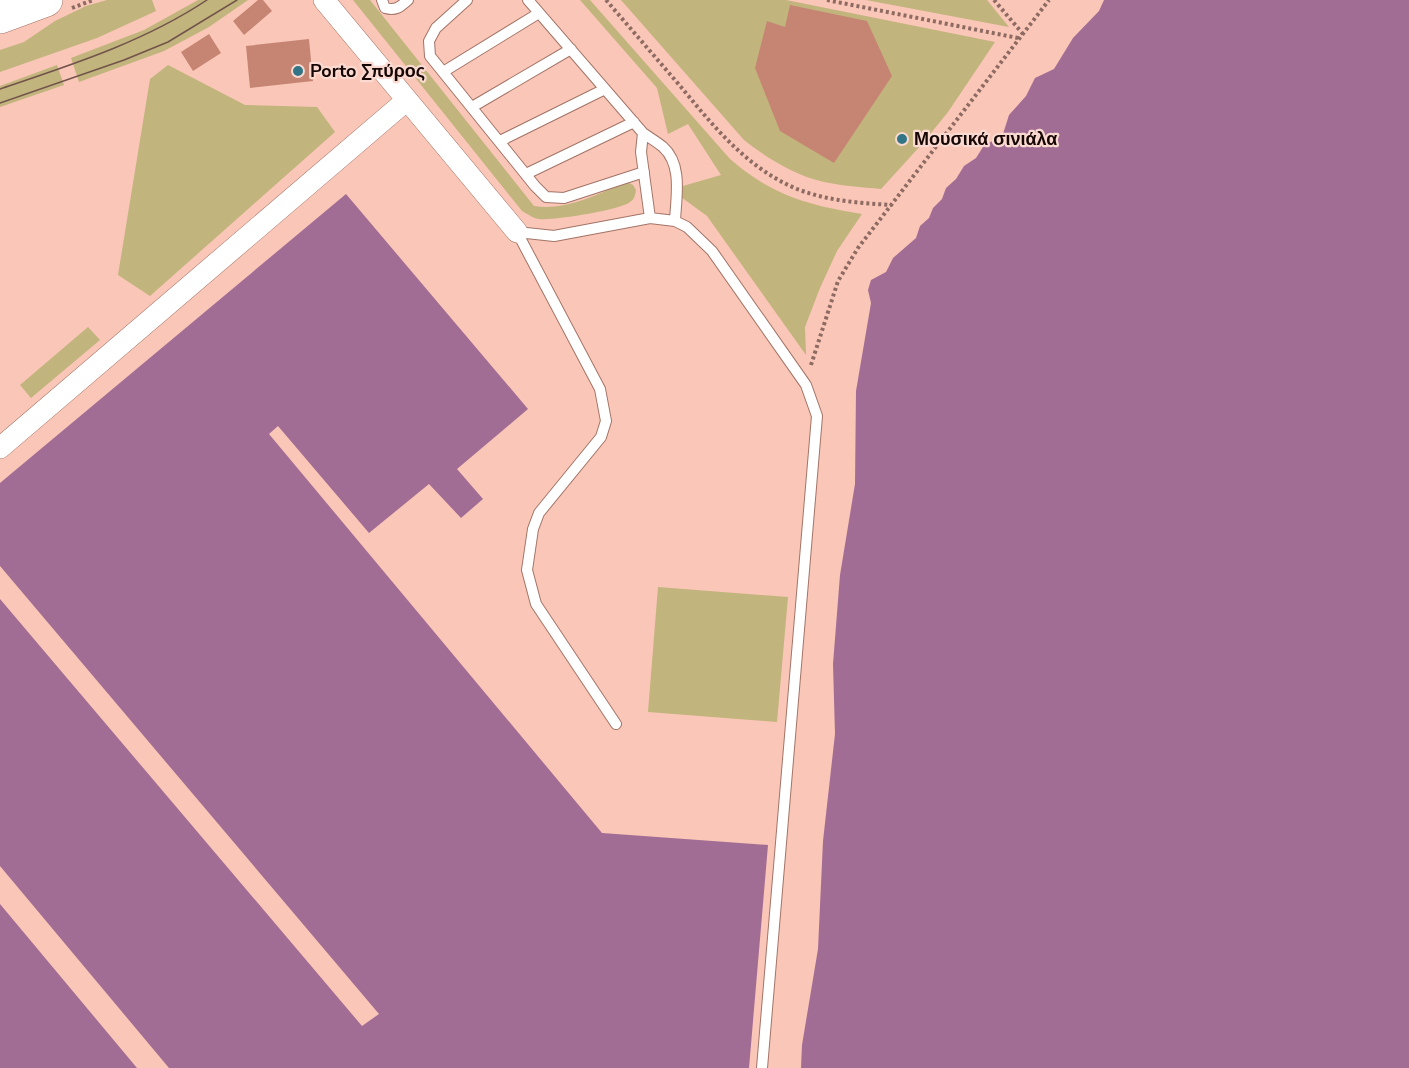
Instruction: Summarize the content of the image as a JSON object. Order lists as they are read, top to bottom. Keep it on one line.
{"places":["Porto Σπύρος","Μουσικά σινιάλα"]}
